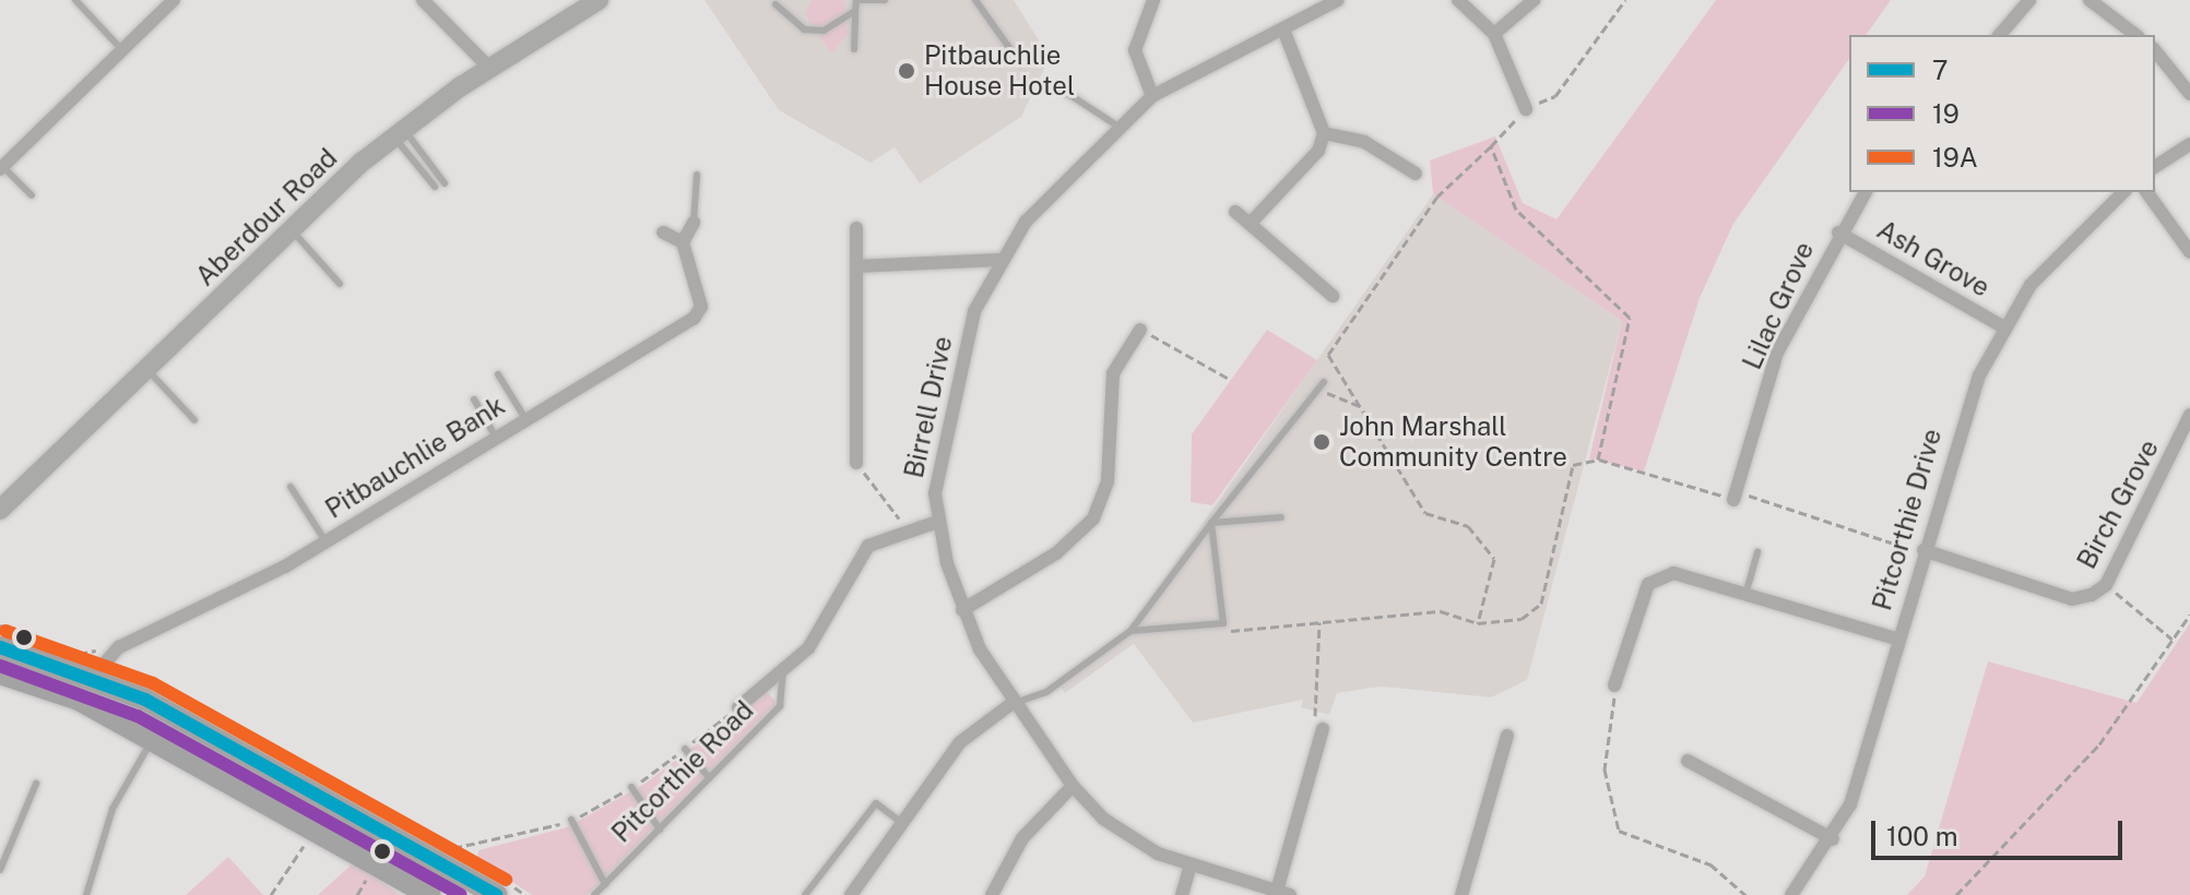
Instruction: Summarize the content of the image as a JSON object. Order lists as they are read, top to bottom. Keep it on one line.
{"streets":{"main road":["Aberdour Road"],"street":["Ash Grove","Lilac Grove","Birrell Drive","Pitbauchlie Bank","Birch Grove","Pitcorthie Drive","Pitcorthie Road"]},"crossings":[["Ash Grove","Lilac Grove"],["Ash Grove","Pitcorthie Drive"],["Birrell Drive","Pitcorthie Road"],["Birch Grove","Pitcorthie Drive"]],"places":["Pitbauchlie House Hotel","John Marshall Community Centre"],"lines":["transit line 19A","transit line 7","transit line 19"],"legend":["7","19","19A"],"scale_bar":"100 m"}
